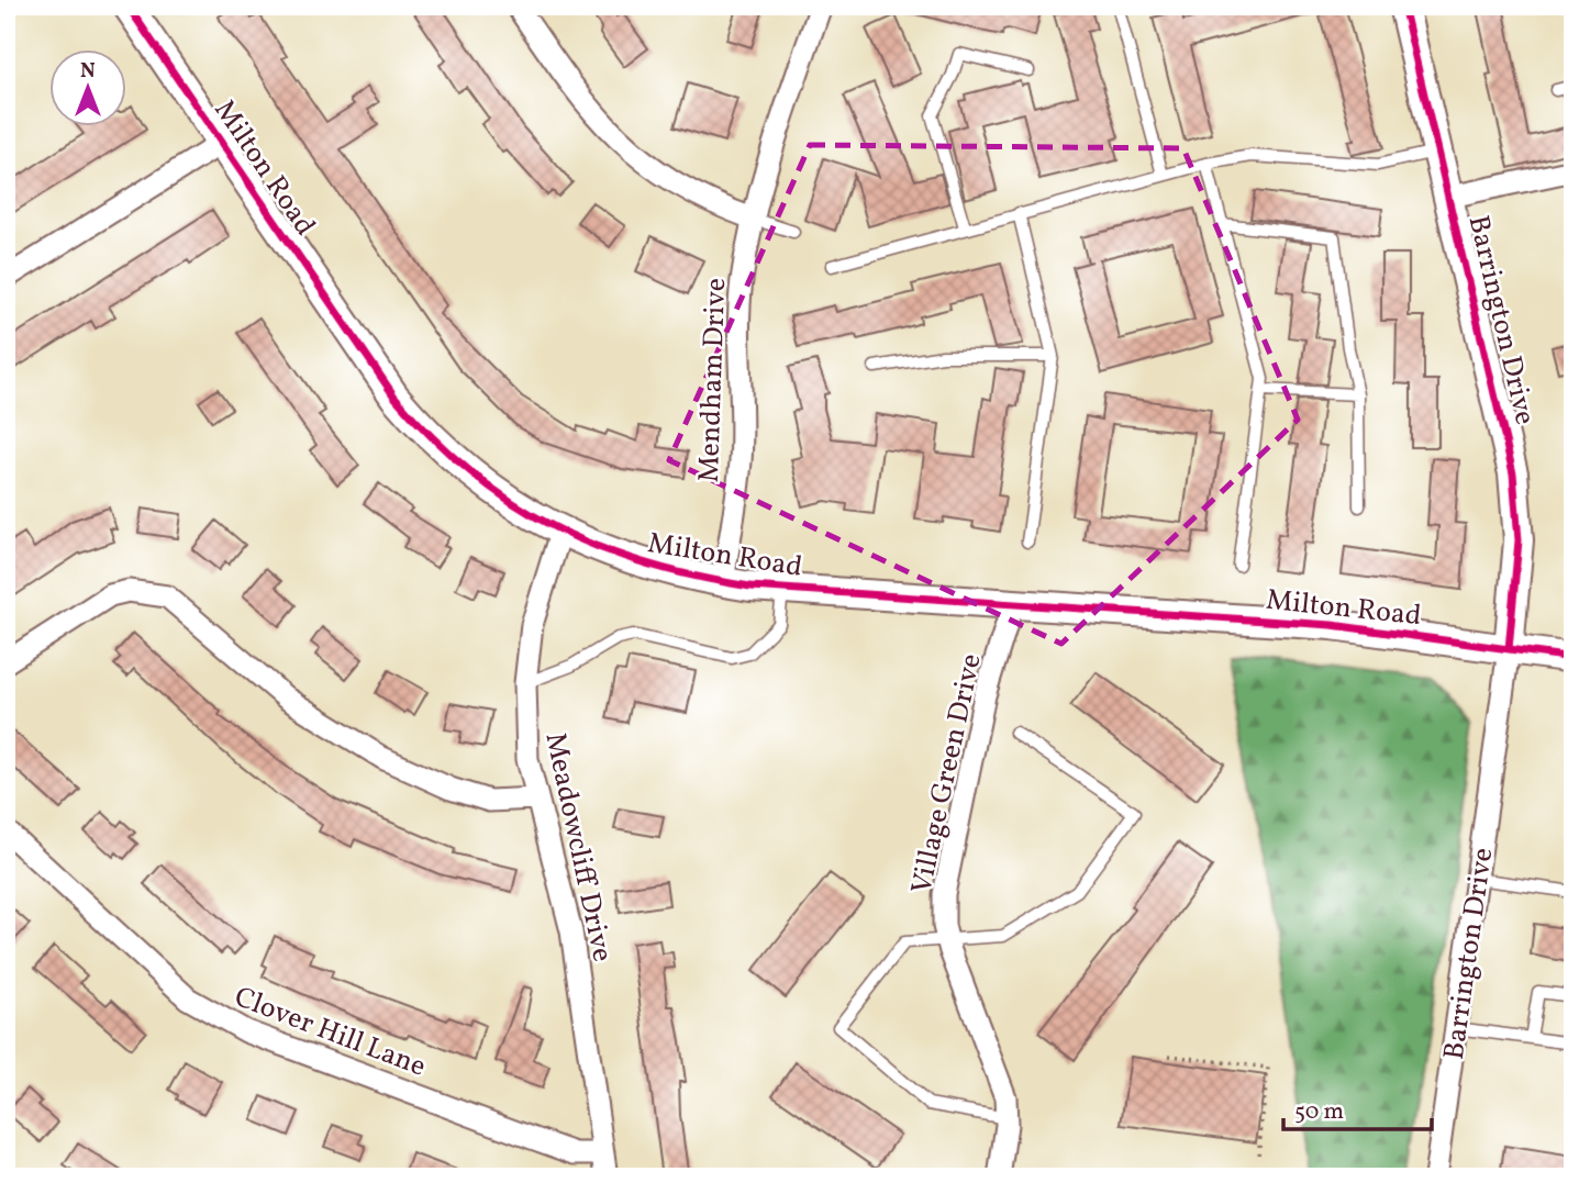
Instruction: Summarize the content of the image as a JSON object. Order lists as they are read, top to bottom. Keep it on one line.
{"streets":{"street":["Milton Road","Barrington Drive","Mendham Drive","Village Green Drive","Meadowcliff Drive","Clover Hill Lane"]},"crossings":[["Milton Road","Barrington Drive"],["Milton Road","Mendham Drive"],["Milton Road","Village Green Drive"],["Milton Road","Meadowcliff Drive"],["Meadowcliff Drive","Clover Hill Lane"]],"scale_bar":"50 m","north":"top"}
